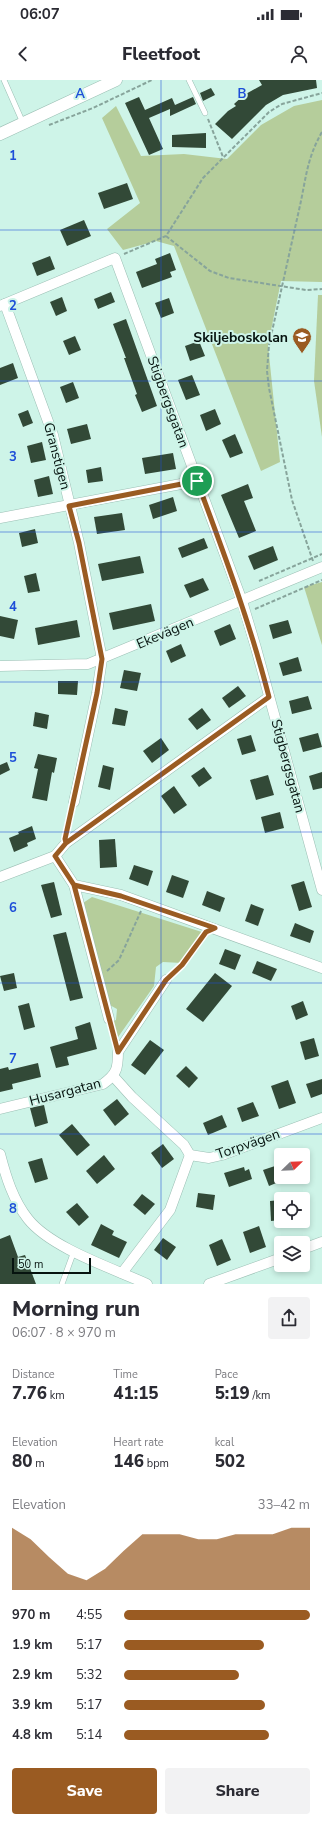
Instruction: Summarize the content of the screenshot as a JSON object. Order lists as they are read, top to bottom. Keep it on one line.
{"streets":{"street":["Stigbergsgatan","Granstigen","Ekevägen","Husargatan","Torpvägen"]},"crossings":[["Stigbergsgatan","Ekevägen"],["Granstigen","Ekevägen"]],"places":{"school or university":["Skiljeboskolan"]},"scale_bar":"50 m","north":"top right","page":{"status":"06:07","header":"Fleetfoot","scale":"50 m","heading":["Morning run","06:07 · 8 × 970 m"],"stats":[["Distance","7.76 km"],["Time","41:15"],["Pace","5:19 /km"],["Elevation","80 m"],["Heart rate","146 bpm"],["kcal","502"]],"chart":["Elevation","33–42 m"],"list":[{"name":"970 m","note":"4:55"},{"name":"1.9 km","note":"5:17"},{"name":"2.9 km","note":"5:32"},{"name":"3.9 km","note":"5:17"},{"name":"4.8 km","note":"5:14"}],"buttons":["Save","Share"]},"grid":{"columns":["A","B"],"rows":["1","2","3","4","5","6","7","8"]}}
